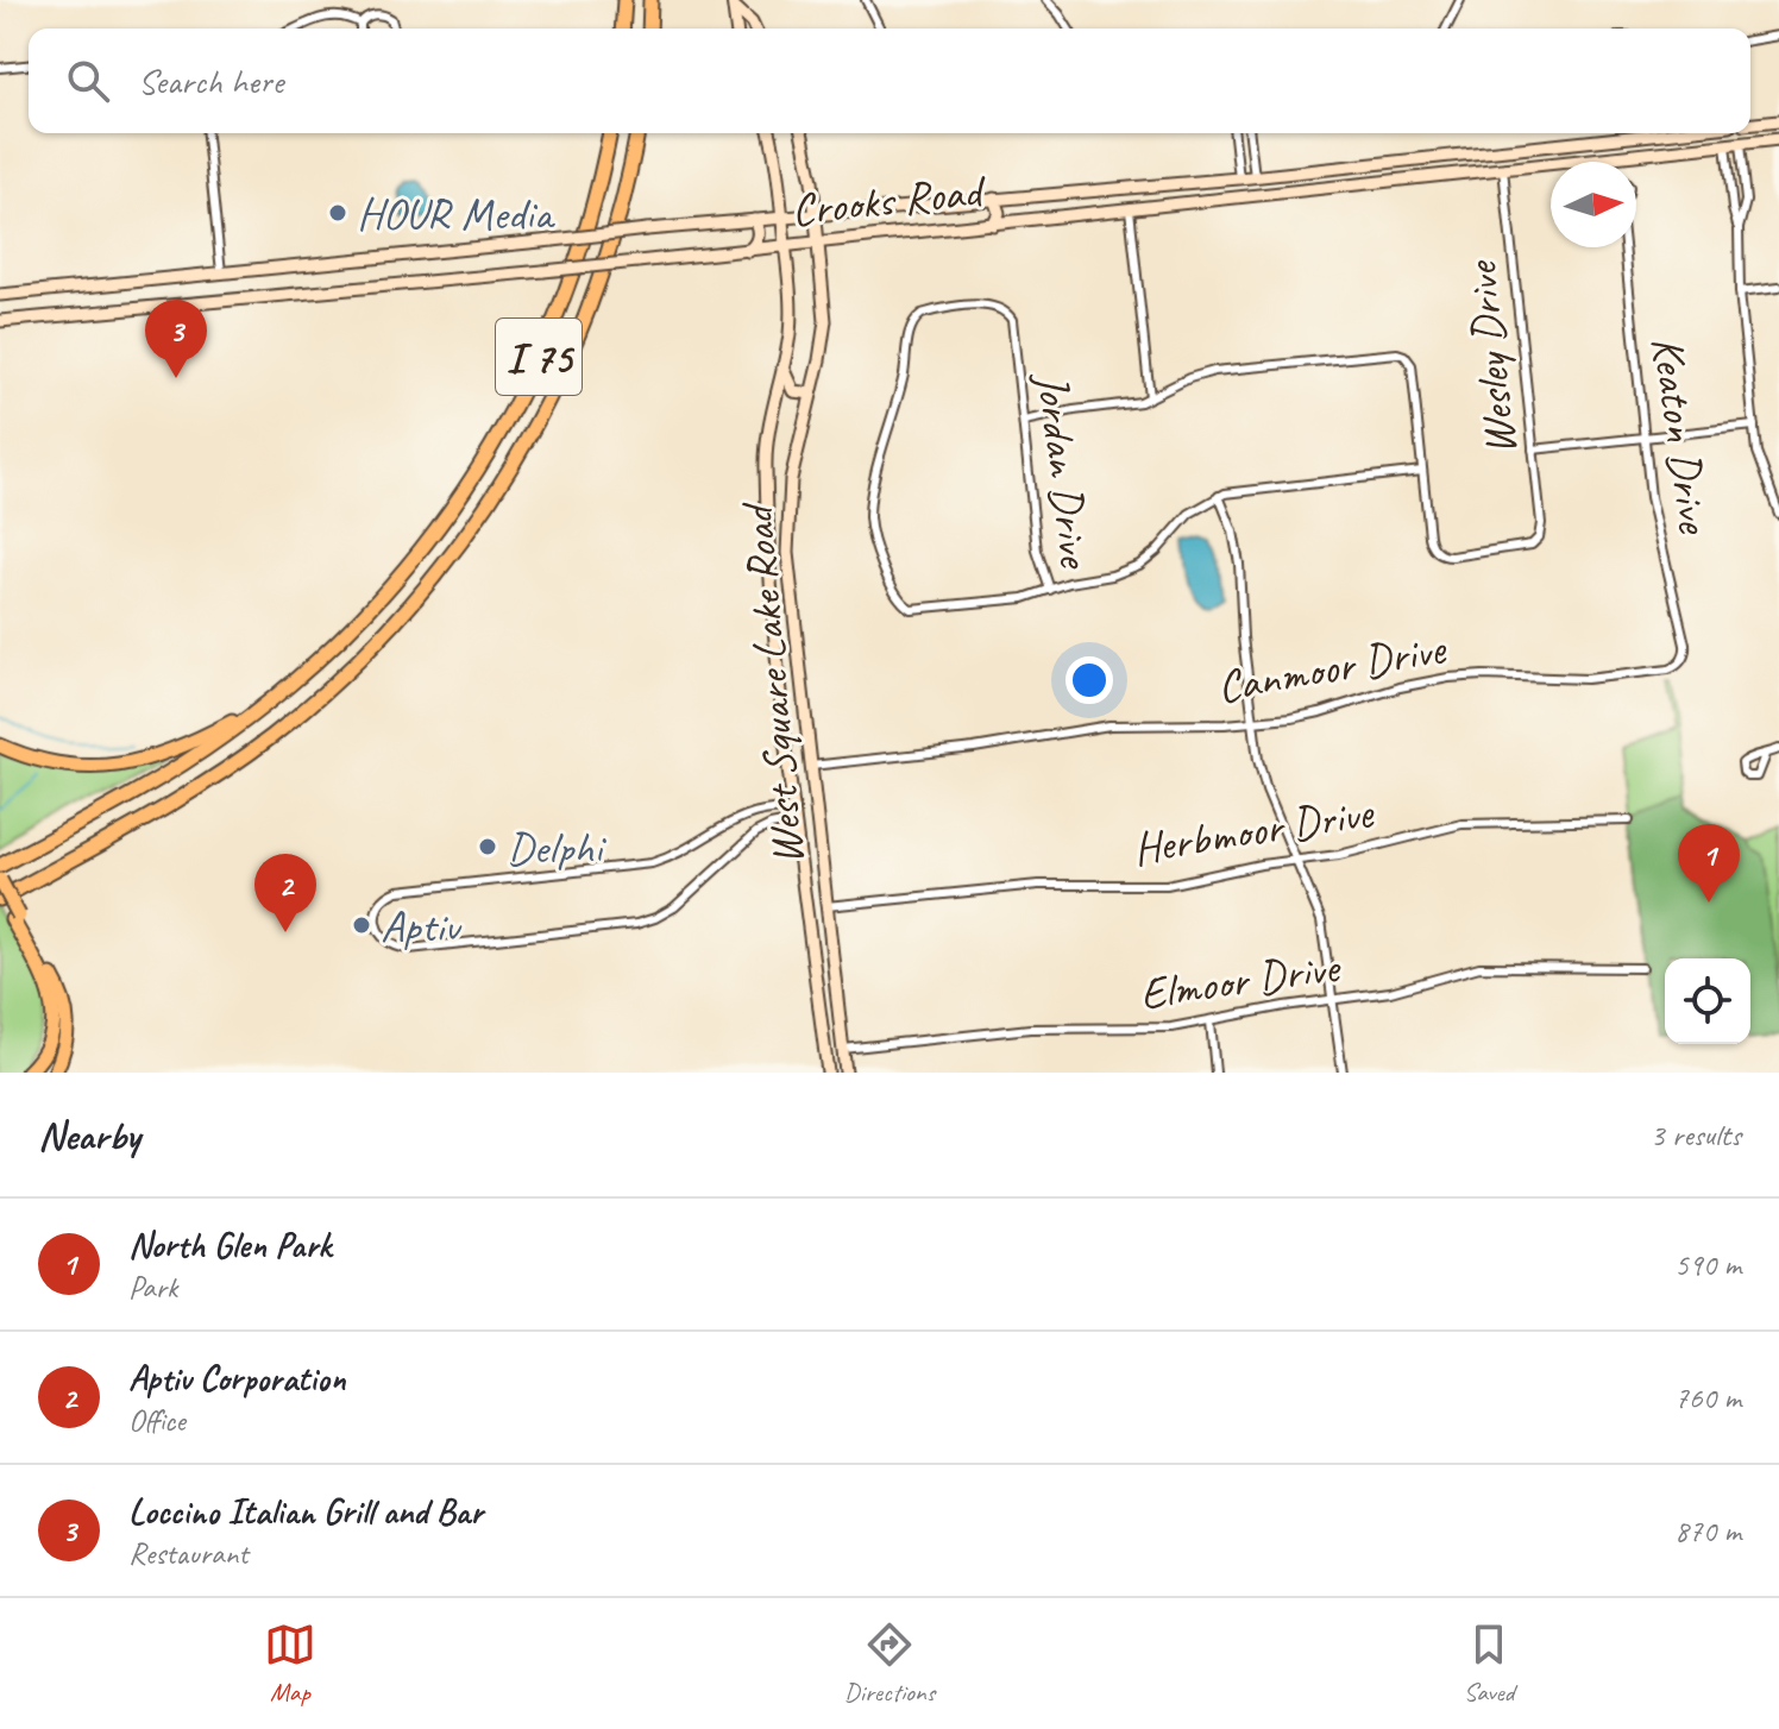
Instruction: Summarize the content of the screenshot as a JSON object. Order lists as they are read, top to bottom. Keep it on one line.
{"streets":{"highway":["I 75"],"main road":["Crooks Road","West Square Lake Road"],"street":["Wesley Drive","Keaton Drive","Jordan Drive","Canmoor Drive","Herbmoor Drive","Elmoor Drive"]},"crossings":[["Crooks Road","Wesley Drive"],["Crooks Road","West Square Lake Road"],["Keaton Drive","Canmoor Drive"],["Canmoor Drive","West Square Lake Road"],["West Square Lake Road","Herbmoor Drive"],["West Square Lake Road","Elmoor Drive"]],"places":["HOUR Media","Delphi","Aptiv"],"north":"right","page":{"search":"Search here","pins":["3","1","2"],"heading":["Nearby","3 results"],"list":[{"mark":"1","name":"North Glen Park","note":"Park","value":"590 m"},{"mark":"2","name":"Aptiv Corporation","note":"Office","value":"760 m"},{"mark":"3","name":"Loccino Italian Grill and Bar","note":"Restaurant","value":"870 m"}],"nav":["Map","Directions","Saved"]}}
